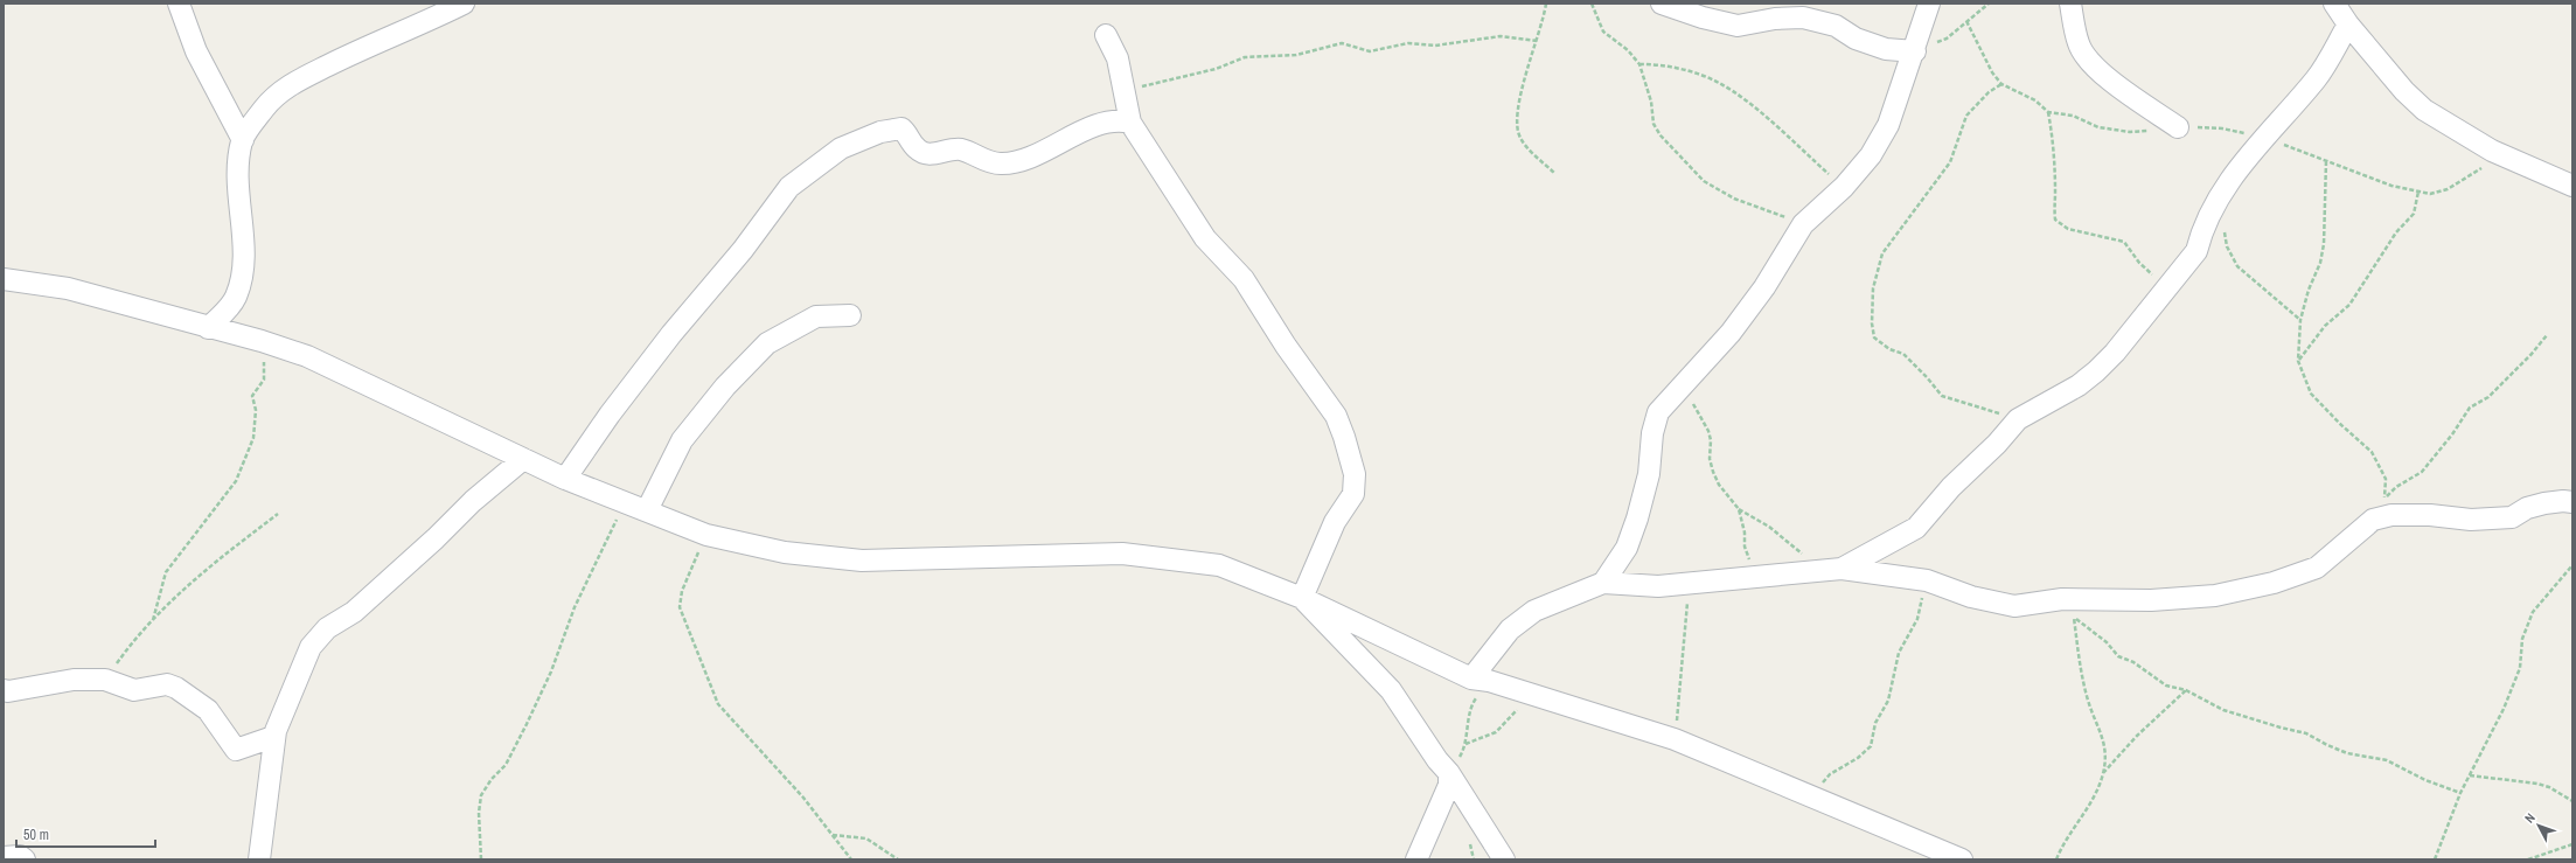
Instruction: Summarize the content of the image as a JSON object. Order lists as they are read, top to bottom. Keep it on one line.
{"scale_bar":"50 m","north":"top left"}
